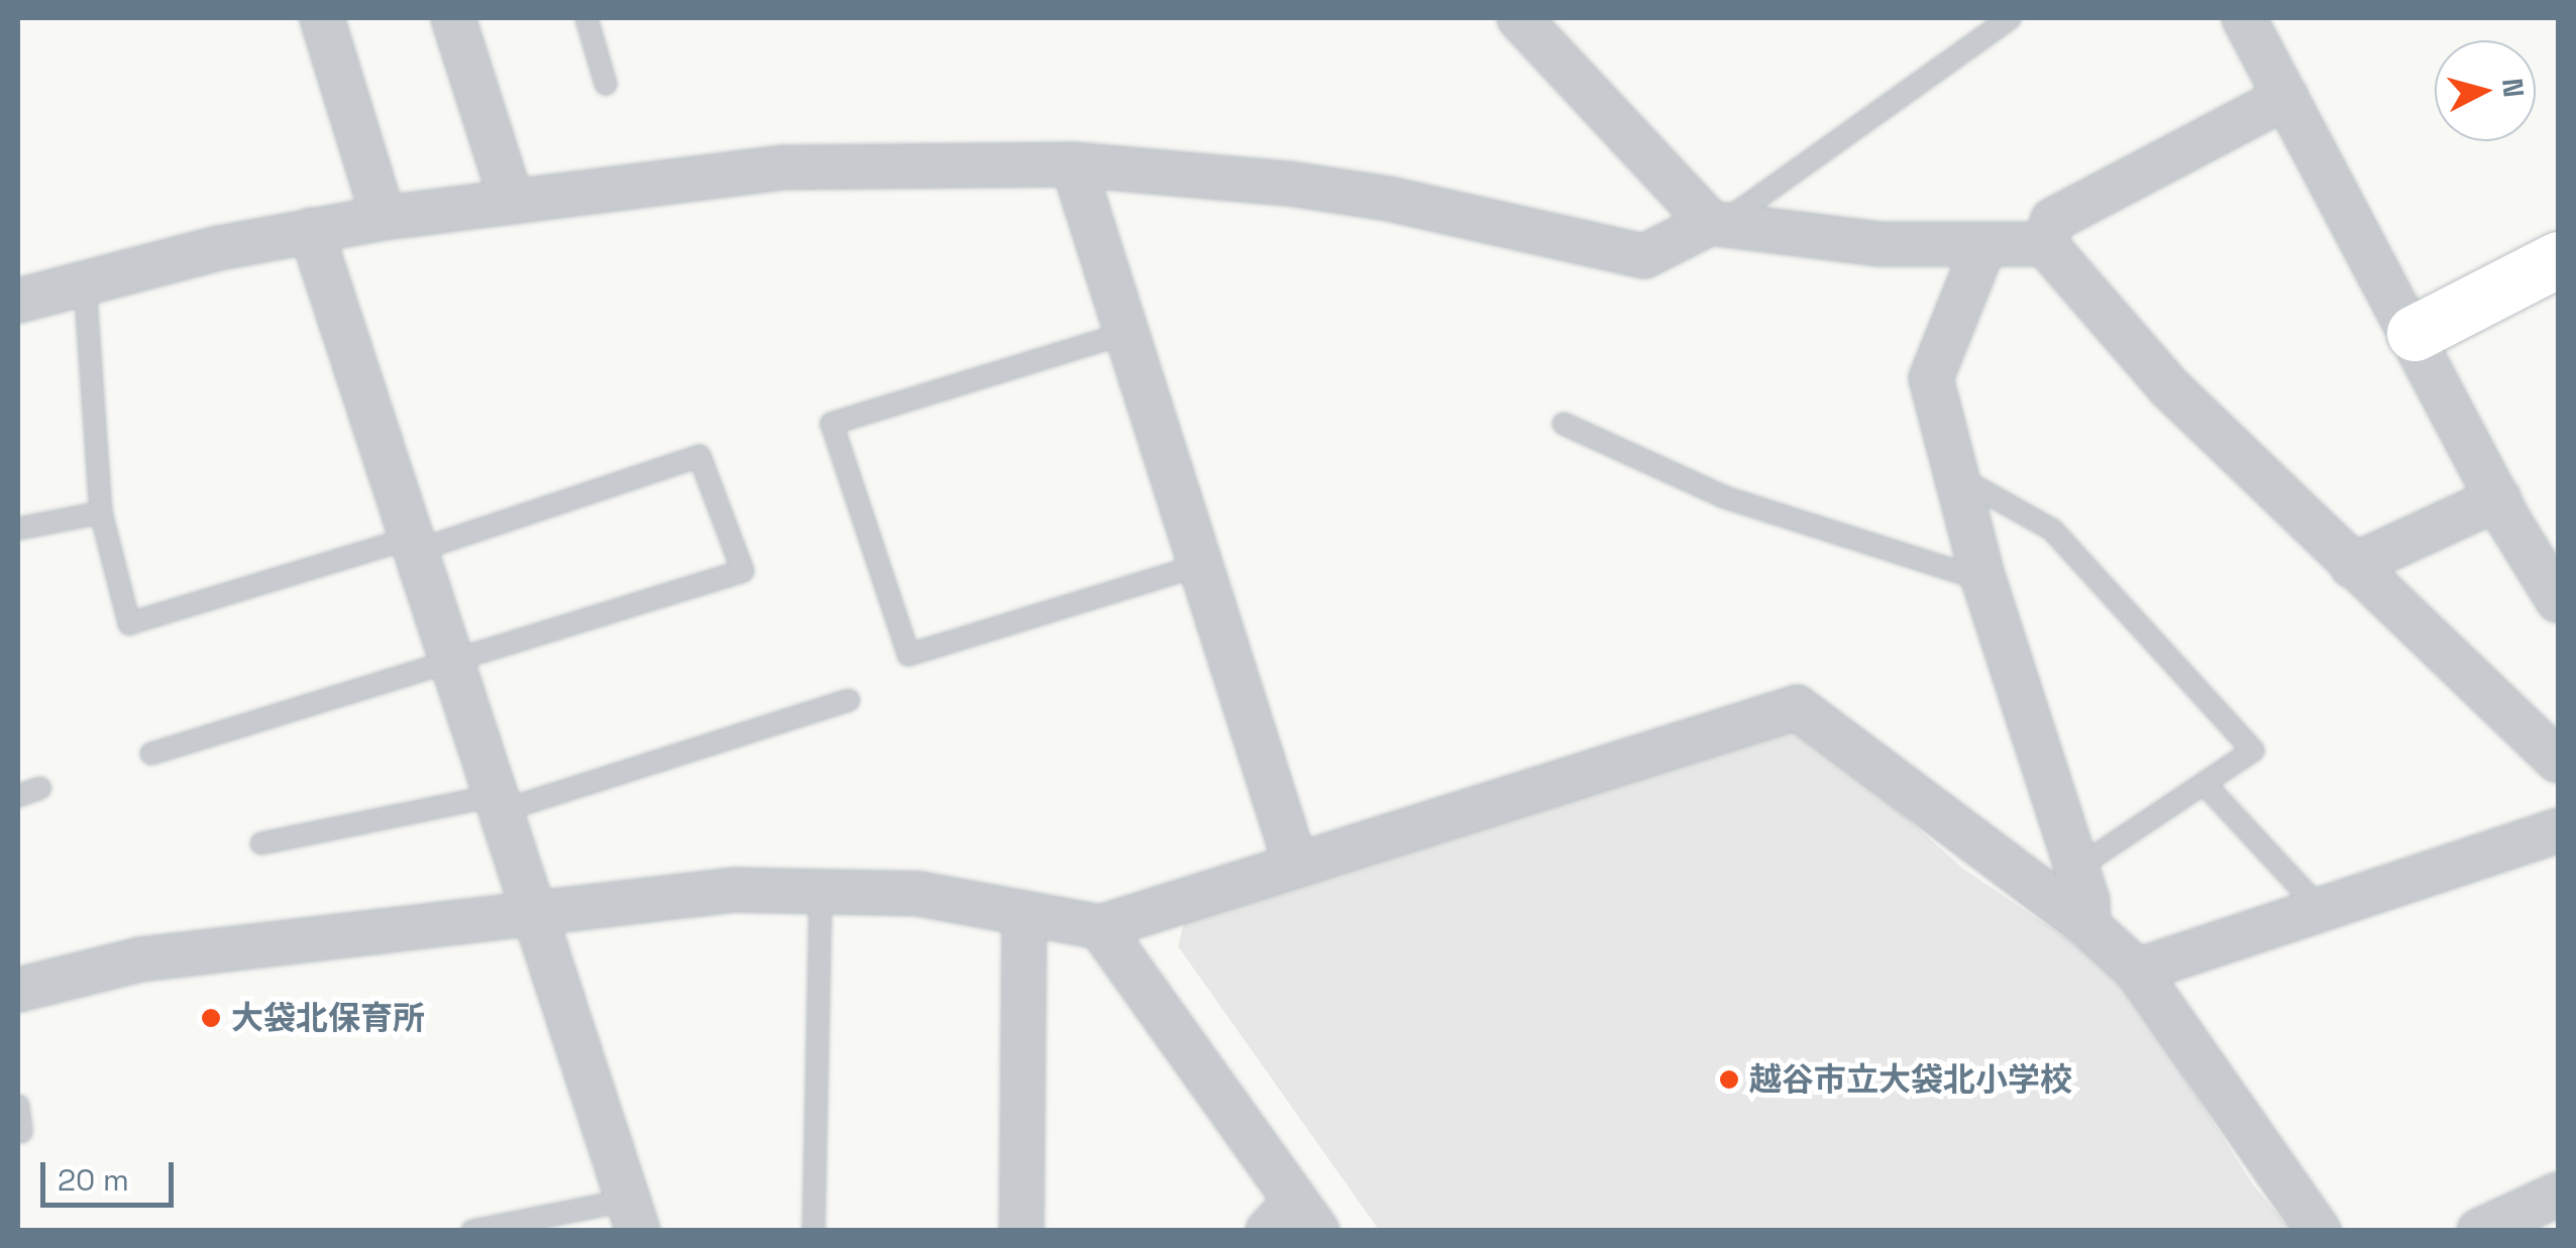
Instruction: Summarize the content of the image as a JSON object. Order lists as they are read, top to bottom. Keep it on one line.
{"places":["大袋北保育所","越谷市立大袋北小学校"],"scale_bar":"20 m","north":"right"}
